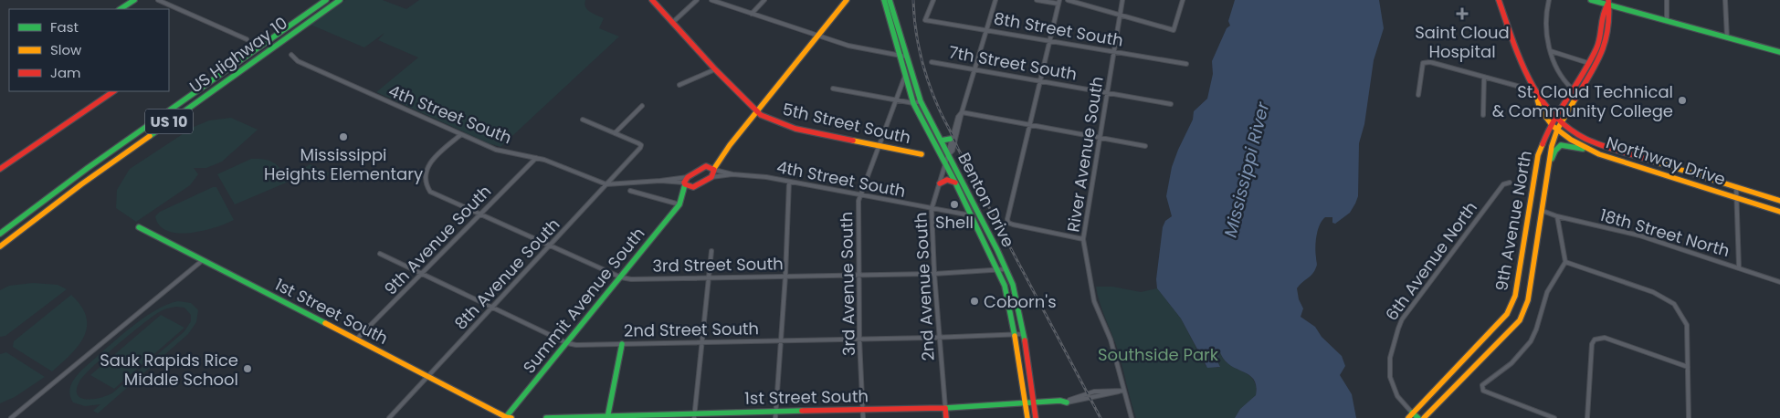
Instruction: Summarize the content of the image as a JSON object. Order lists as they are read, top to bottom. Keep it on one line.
{"streets":{"main road":["US Highway 10","US 10","5th Street South","Northway Drive","Benton Drive","9th Avenue North","2nd Avenue South","Summit Avenue South","1st Street South"],"street":["8th Street South","7th Street South","4th Street South","River Avenue South","18th Street North","9th Avenue South","6th Avenue North","3rd Street South","8th Avenue South","3rd Avenue South","2nd Street South"]},"crossings":[["8th Street South","River Avenue South"],["8th Street South","2nd Avenue South"],["7th Street South","River Avenue South"],["7th Street South","2nd Avenue South"],["4th Street South","Benton Drive"],["4th Street South","9th Avenue South"],["4th Street South","3rd Street South"],["4th Street South","8th Avenue South"],["4th Street South","3rd Avenue South"],["4th Street South","2nd Avenue South"],["4th Street South","Summit Avenue South"],["5th Street South","3rd Avenue South"],["5th Street South","Summit Avenue South"],["River Avenue South","1st Street South"],["Northway Drive","9th Avenue North"],["Benton Drive","3rd Street South"],["Benton Drive","3rd Avenue South"],["Benton Drive","2nd Avenue South"],["Benton Drive","1st Street South"],["Benton Drive","2nd Street South"],["9th Avenue North","18th Street North"],["9th Avenue North","6th Avenue North"],["9th Avenue South","3rd Street South"],["9th Avenue South","1st Street South"],["9th Avenue South","2nd Street South"],["3rd Street South","8th Avenue South"],["3rd Street South","3rd Avenue South"],["3rd Street South","2nd Avenue South"],["3rd Street South","Summit Avenue South"],["8th Avenue South","1st Street South"],["8th Avenue South","2nd Street South"],["3rd Avenue South","1st Street South"],["3rd Avenue South","2nd Street South"],["2nd Avenue South","1st Street South"],["2nd Avenue South","2nd Street South"],["Summit Avenue South","1st Street South"],["Summit Avenue South","2nd Street South"]],"water":["Mississippi River"],"parks":["Southside Park"],"places":{"health":["Saint Cloud Hospital"],"other":["St. Cloud Technical & Community College","Mississippi Heights Elementary","Shell","Coborn's","Sauk Rapids Rice Middle School"]},"legend":["Fast","Slow","Jam"]}
